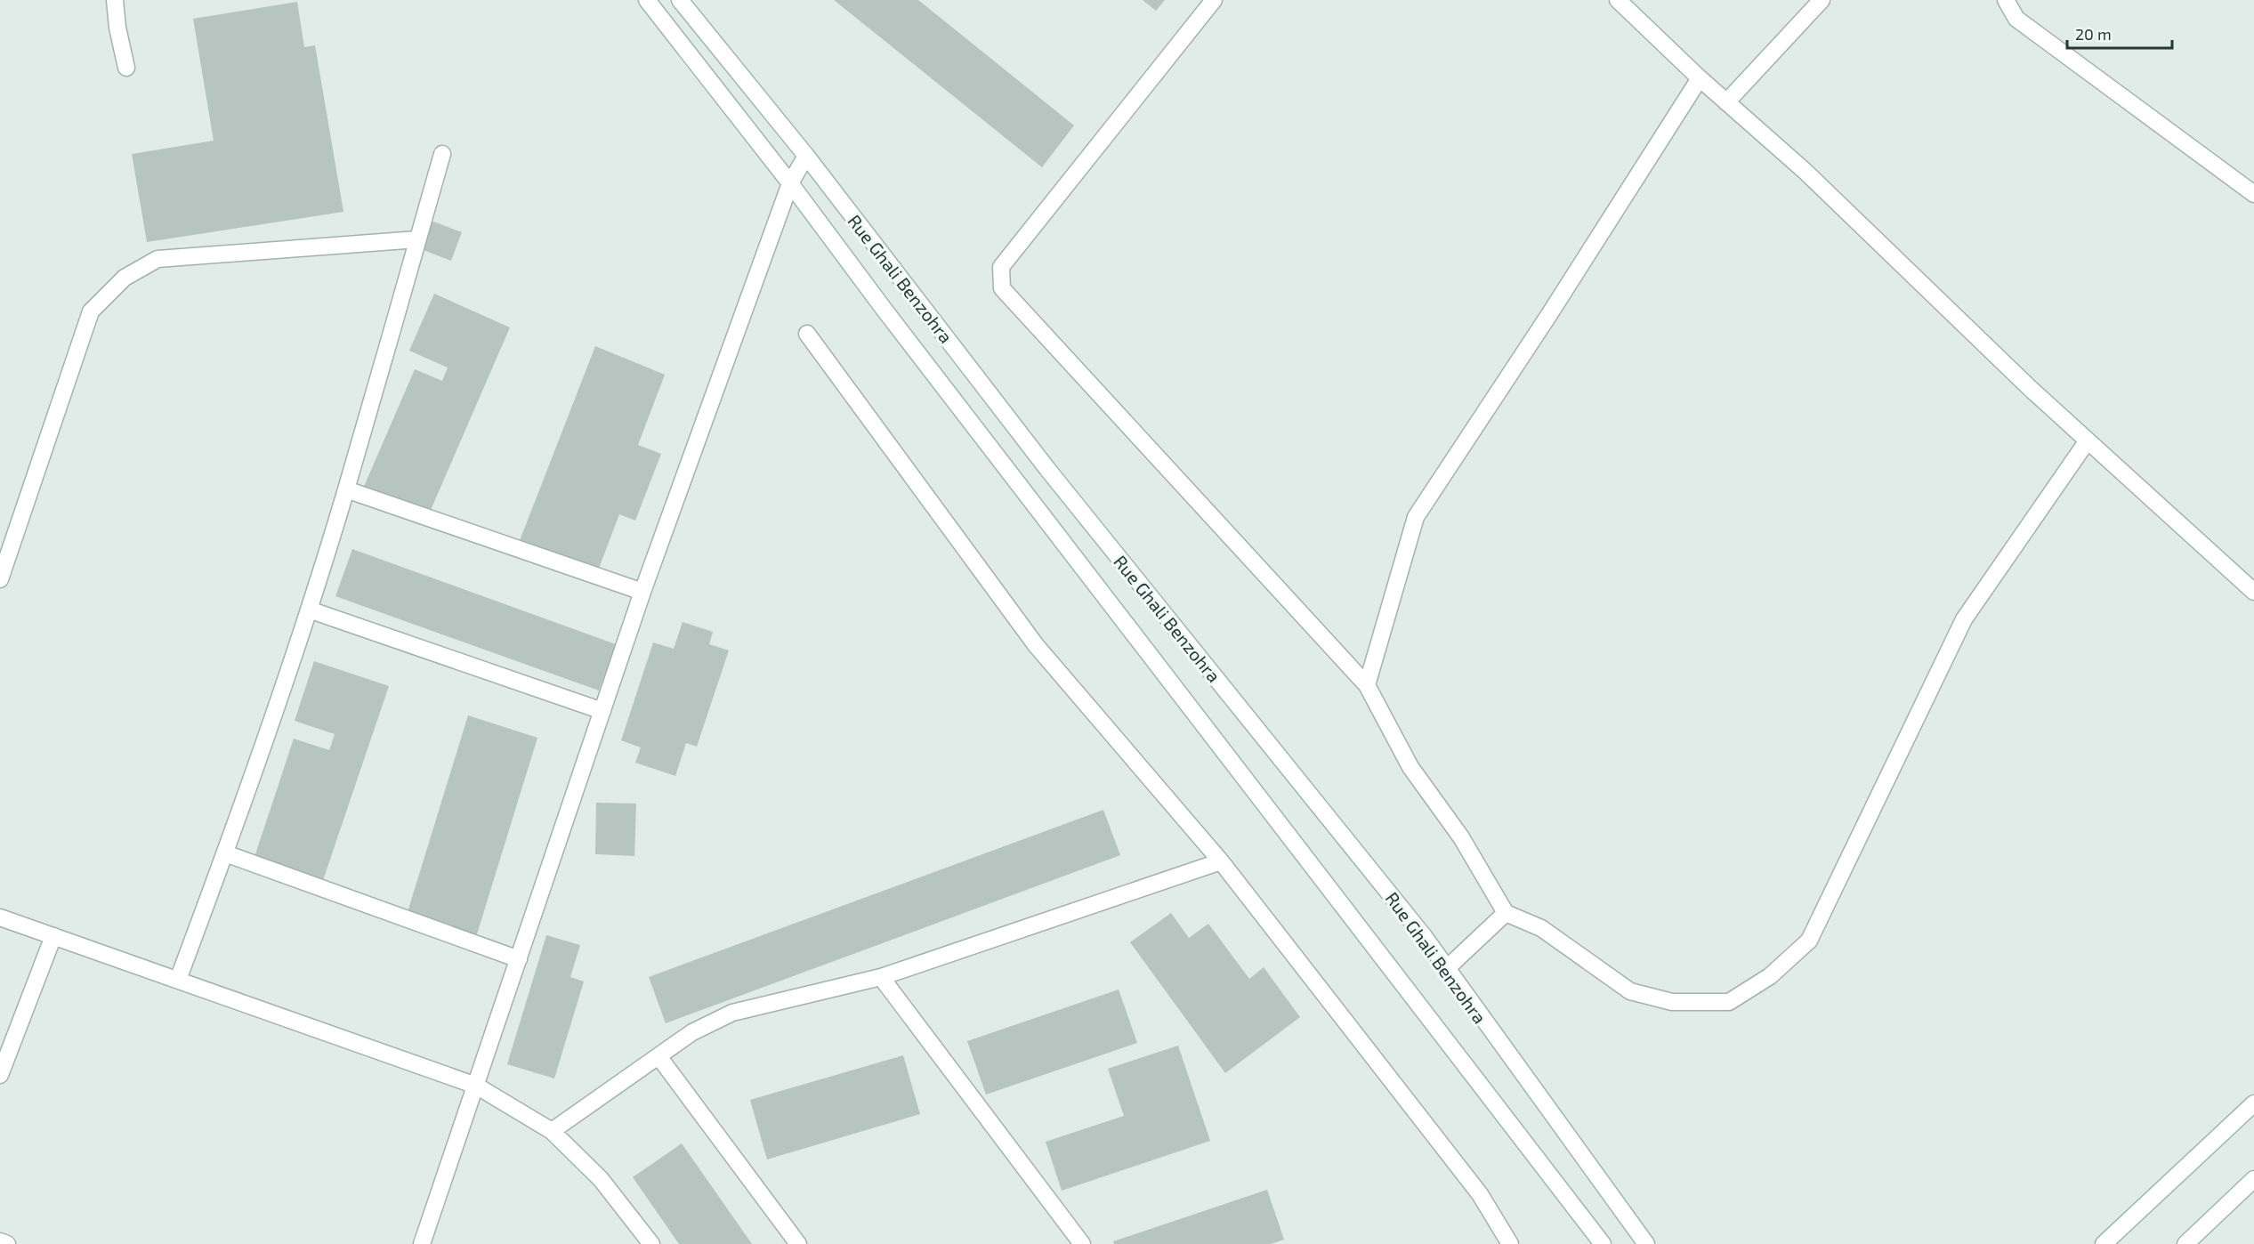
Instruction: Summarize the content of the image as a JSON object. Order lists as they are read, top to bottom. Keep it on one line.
{"streets":{"street":["Rue Ghali Benzohra"]},"scale_bar":"20 m"}
